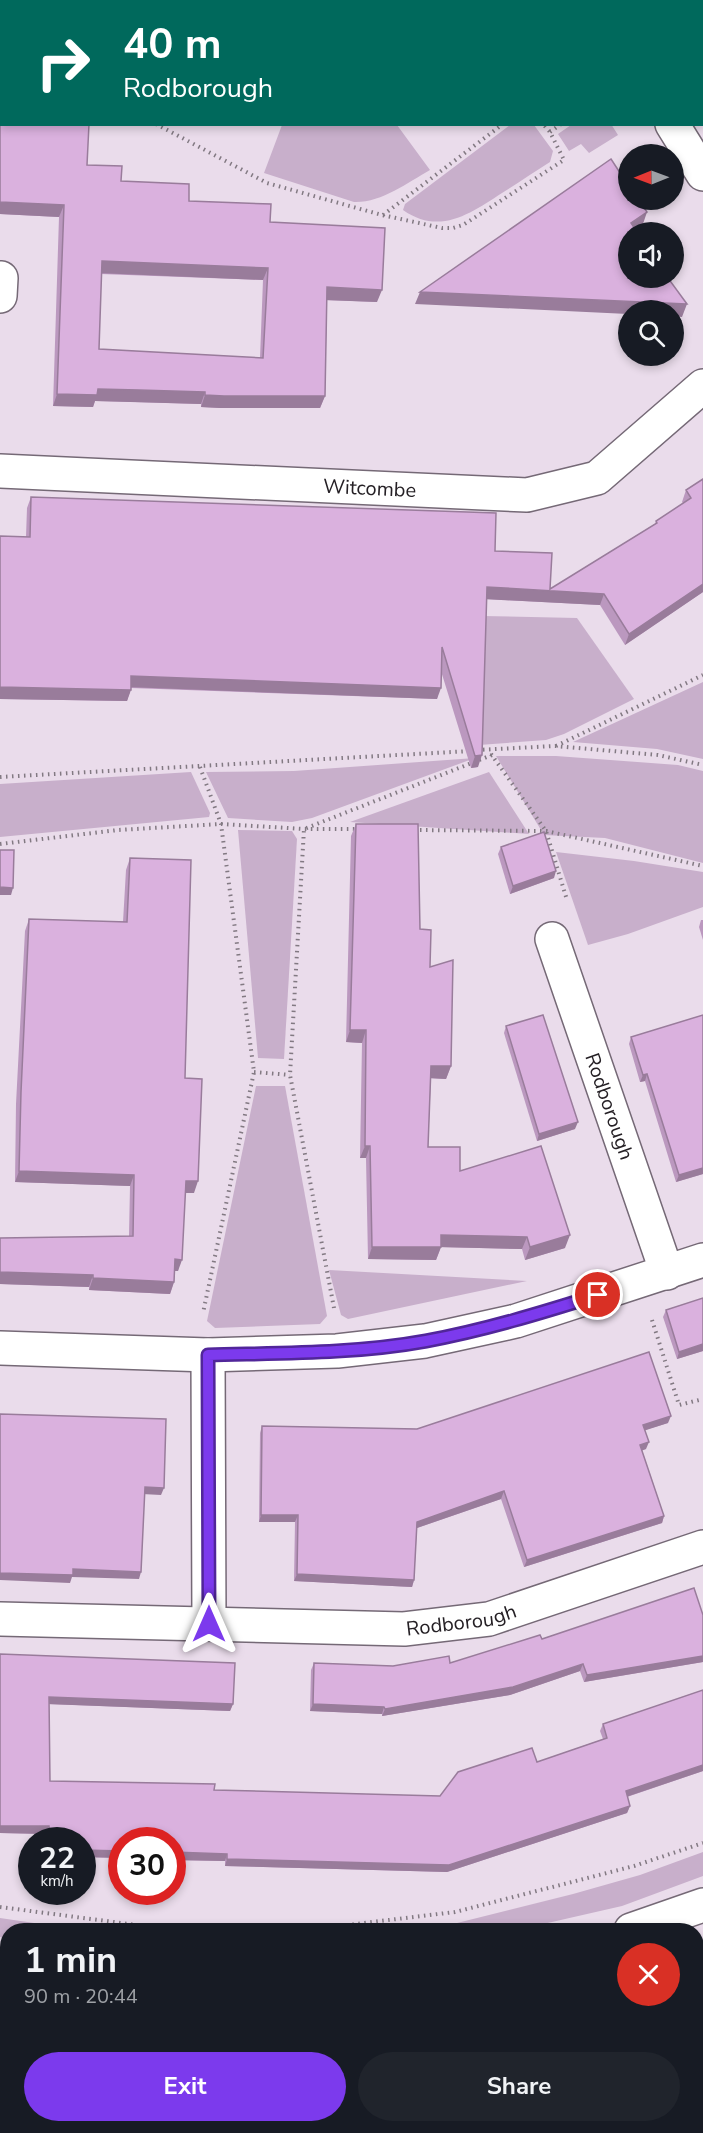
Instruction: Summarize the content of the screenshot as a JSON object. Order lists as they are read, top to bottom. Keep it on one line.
{"streets":{"street":["Witcombe","Rodborough"]},"north":"left","page":{"turn":["40 m","Rodborough"],"speed":"22 km/h","limit":"30","heading":["1 min","90 m · 20:44"],"buttons":["Exit","Share"]}}
